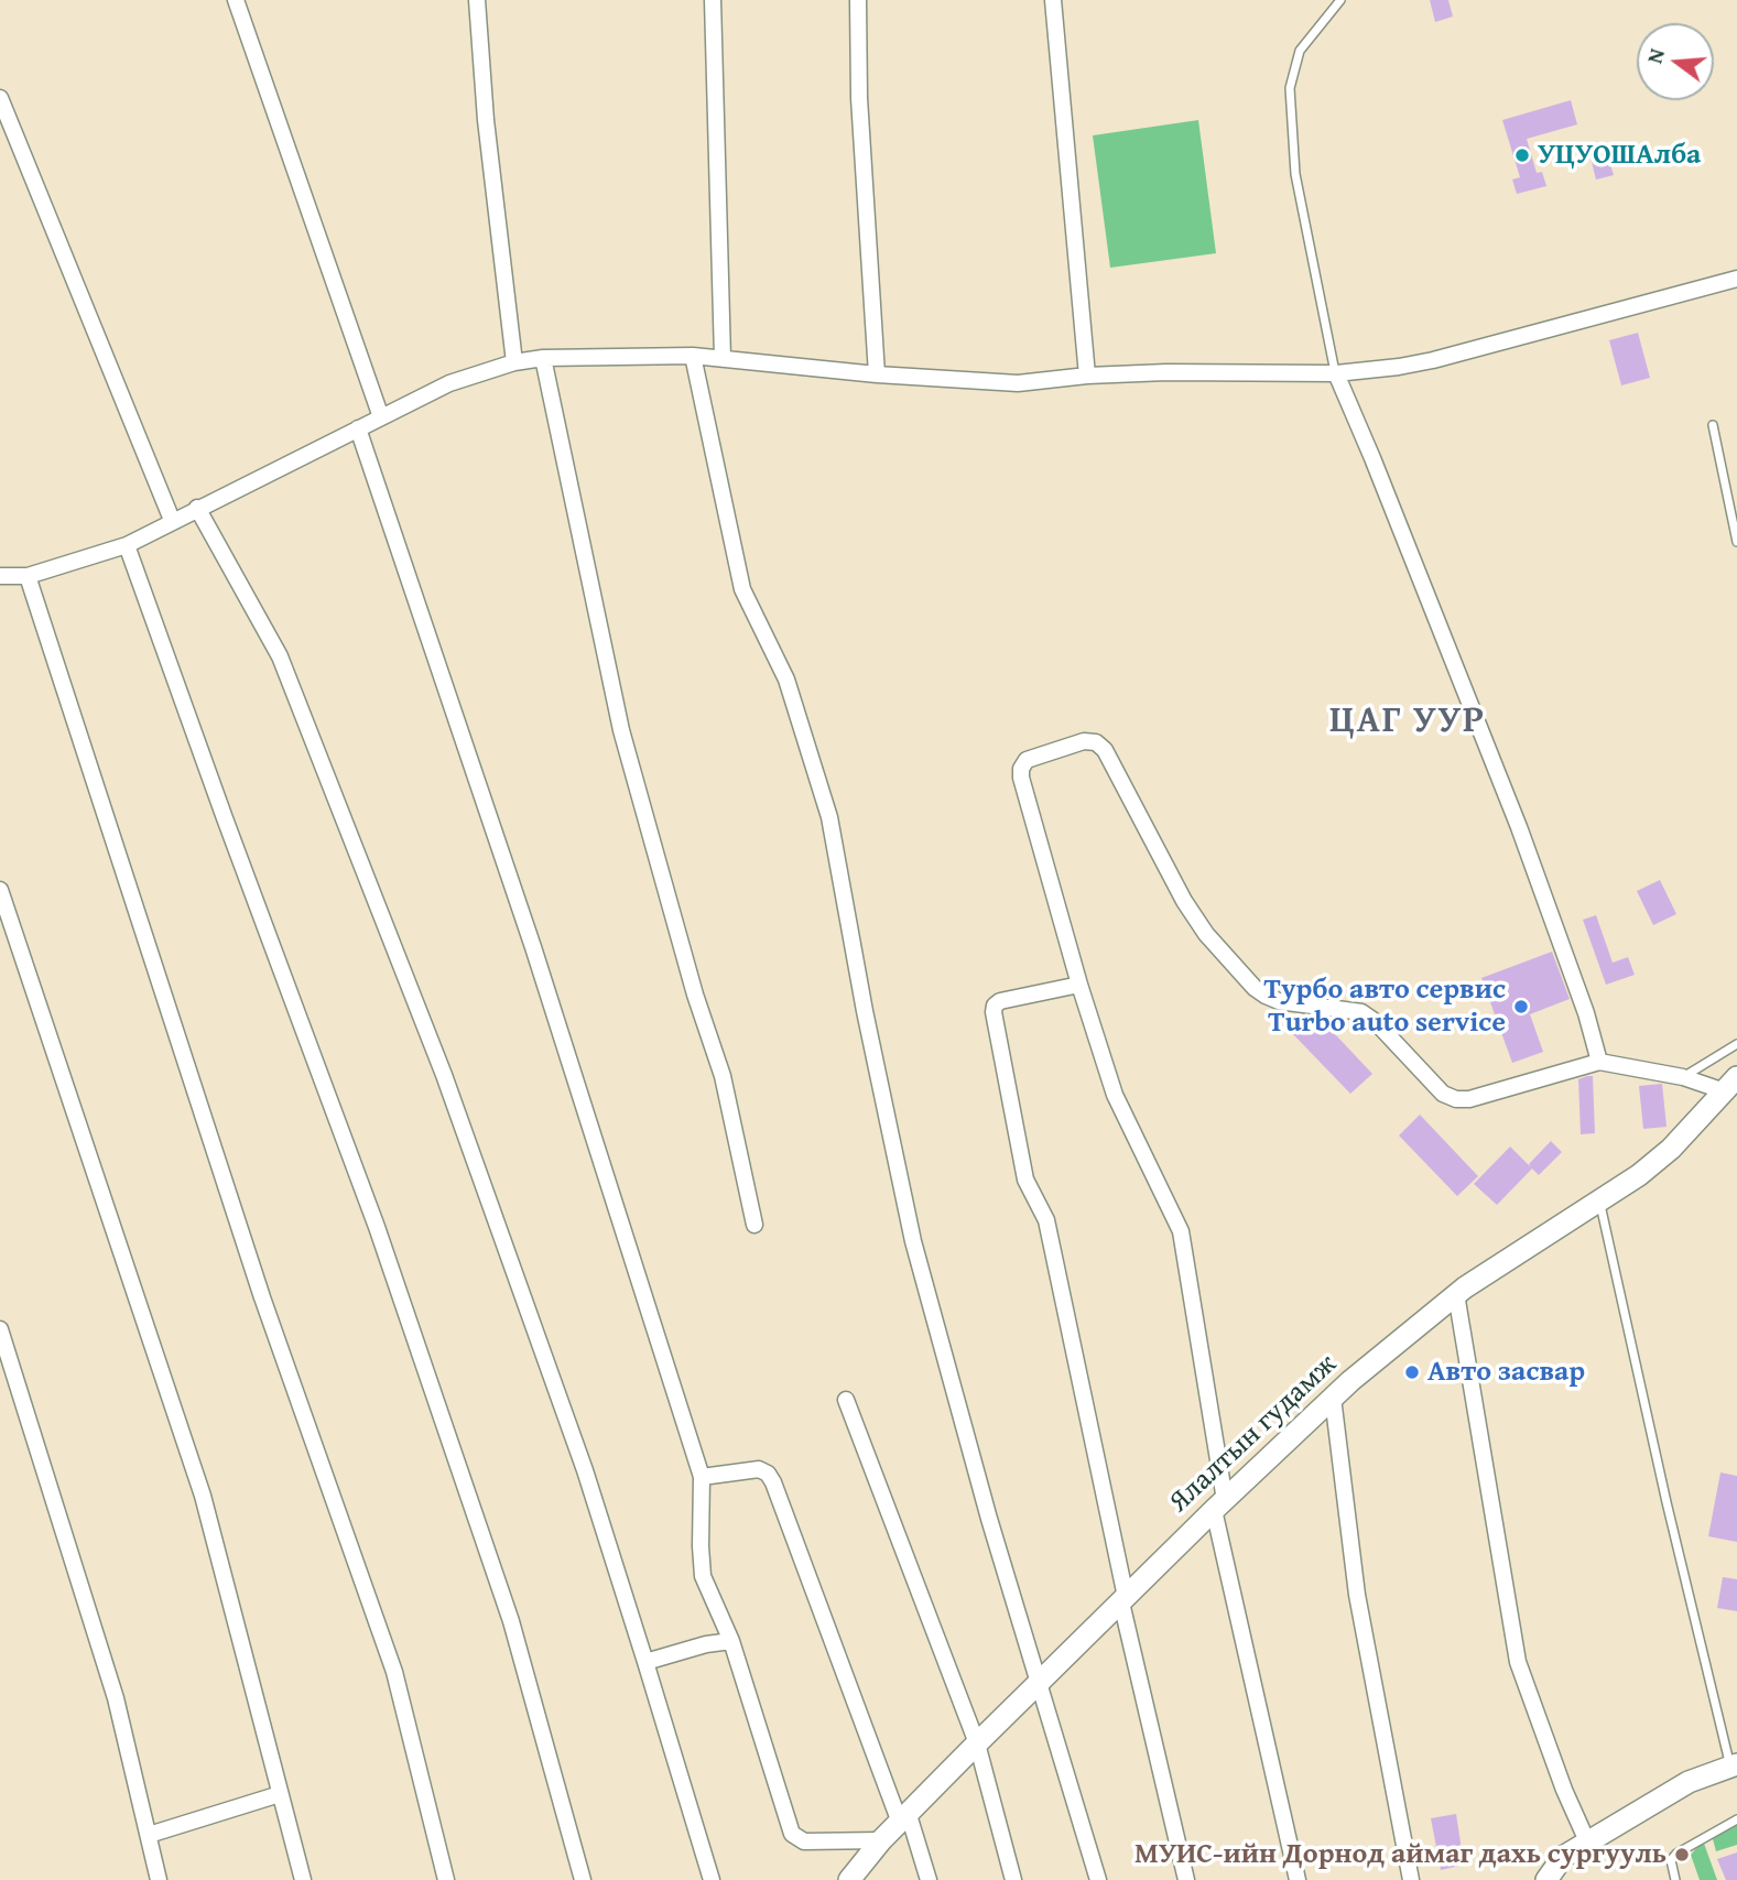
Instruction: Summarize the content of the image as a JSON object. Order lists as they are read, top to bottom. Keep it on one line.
{"streets":{"street":["Ялалтын гудамж"]},"districts":["ЦАГ УУР"],"places":["УЦУОШАлба","Турбо авто сервис Turbo auto service","Авто засвар","МУИС-ийн Дорнод аймаг дахь сургууль"],"north":"left"}
